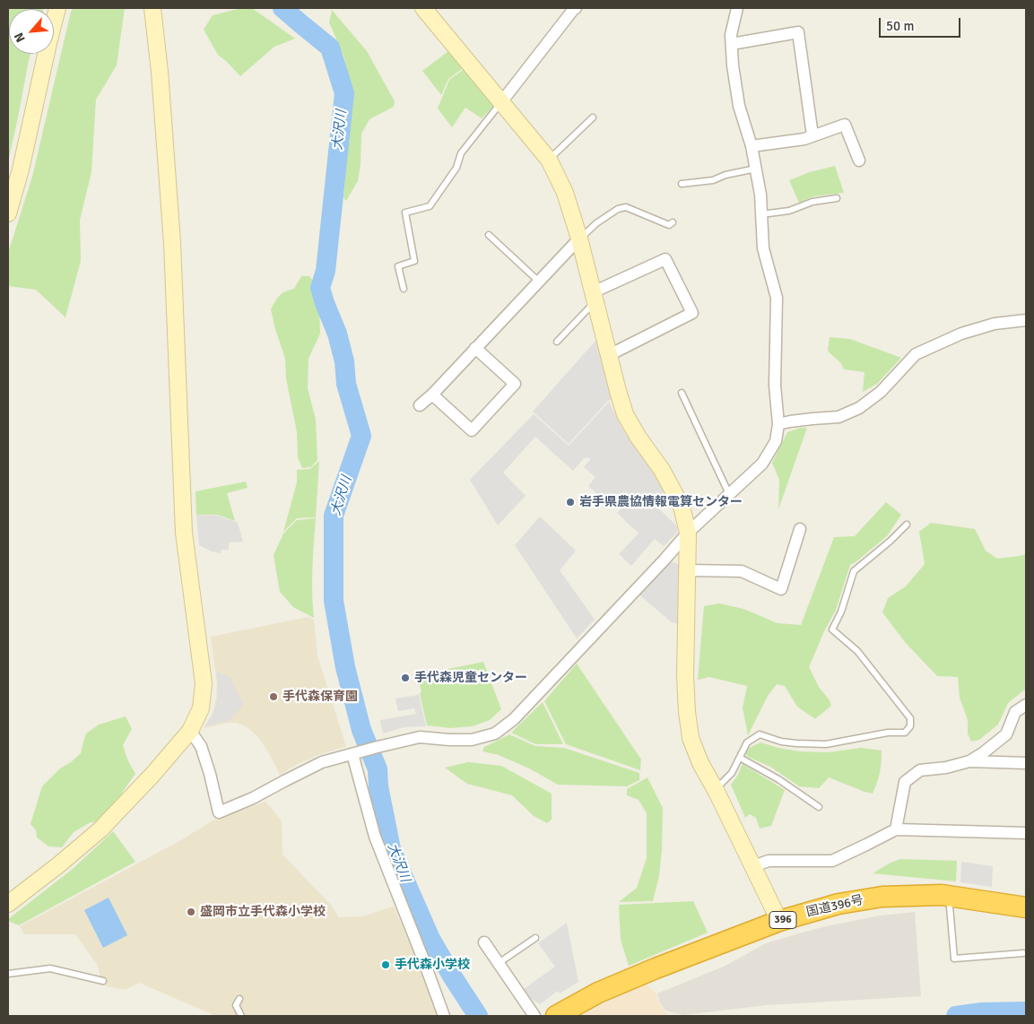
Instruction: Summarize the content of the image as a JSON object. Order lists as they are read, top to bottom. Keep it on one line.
{"streets":{"highway":["国道396号","396"]},"water":["大沢川"],"places":["岩手県農協情報電算センター","手代森児童センター","手代森保育園","盛岡市立手代森小学校","手代森小学校"],"scale_bar":"50 m","north":"bottom left"}
